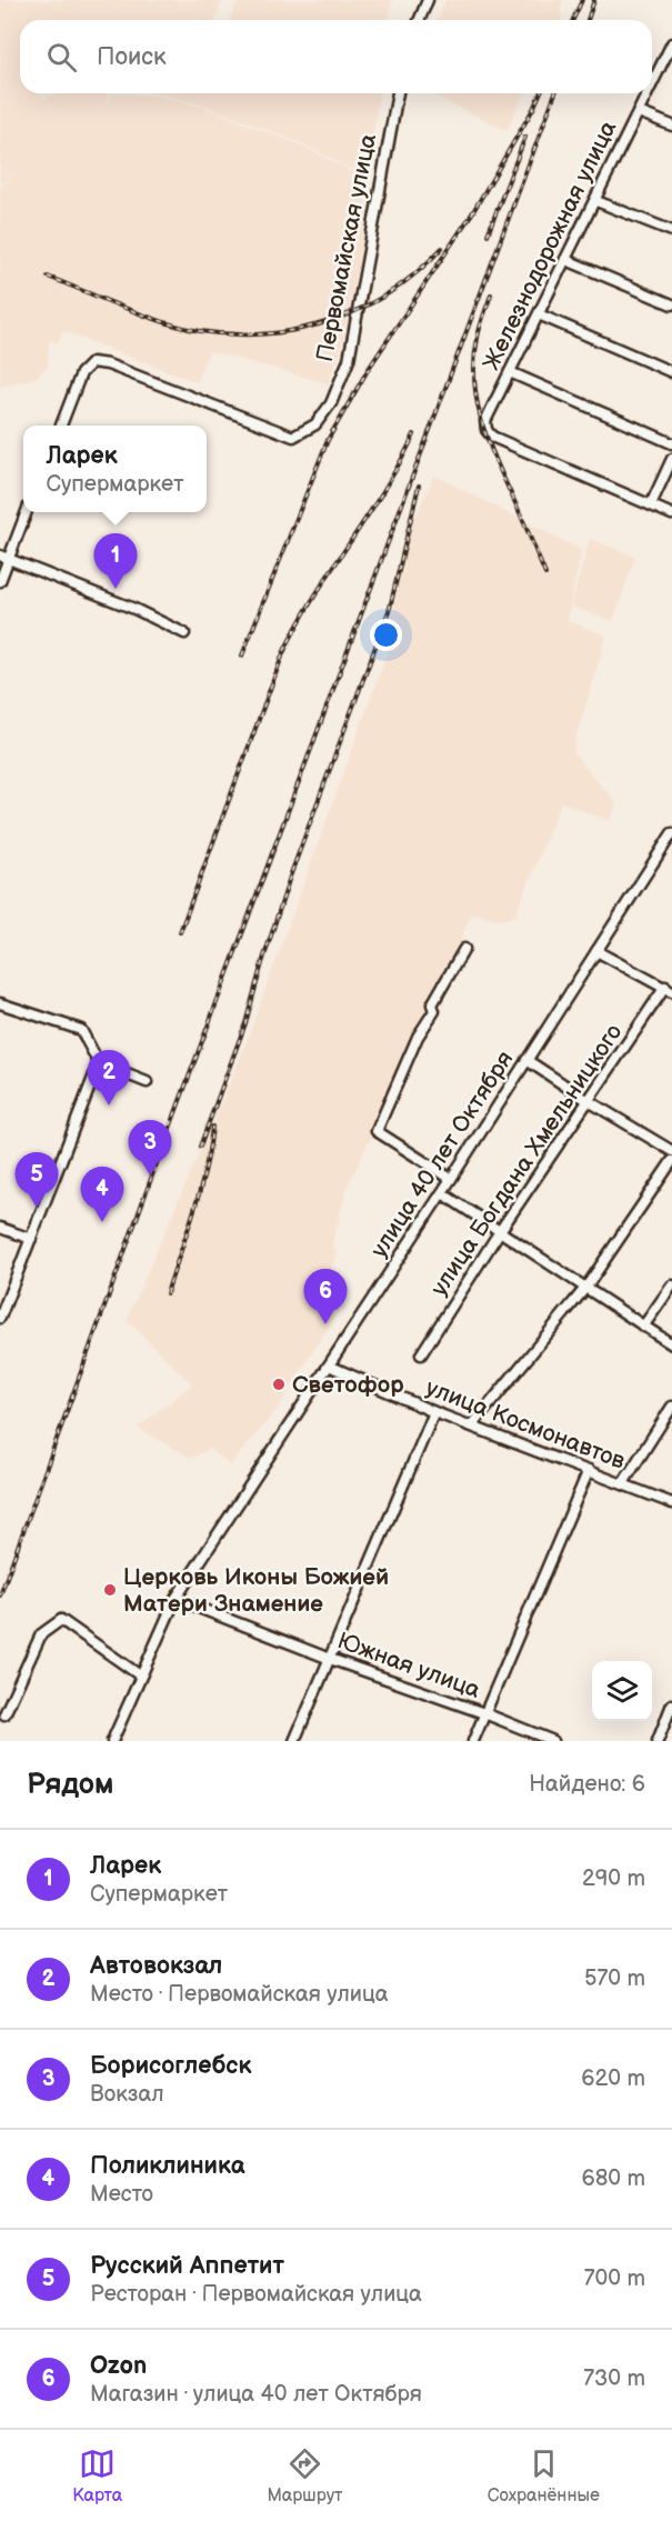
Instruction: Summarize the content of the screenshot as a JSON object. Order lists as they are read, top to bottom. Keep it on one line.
{"streets":{"street":["Железнодорожная улица","Первомайская улица","улица 40 лет Октября","улица Богдана Хмельницкого","улица Космонавтов","Южная улица"]},"crossings":[["улица 40 лет Октября","улица Космонавтов"],["улица 40 лет Октября","Южная улица"]],"places":["Светофор","Церковь Иконы Божией Матери Знамение"],"page":{"search":"Поиск","popup":["Ларек","Супермаркет"],"pins":["1","2","3","5","4","6"],"heading":["Рядом","Найдено: 6"],"list":[{"mark":"1","name":"Ларек","note":"Супермаркет","value":"290 m"},{"mark":"2","name":"Автовокзал","note":"Место · Первомайская улица","value":"570 m"},{"mark":"3","name":"Борисоглебск","note":"Вокзал","value":"620 m"},{"mark":"4","name":"Поликлиника","note":"Место","value":"680 m"},{"mark":"5","name":"Русский Аппетит","note":"Ресторан · Первомайская улица","value":"700 m"},{"mark":"6","name":"Ozon","note":"Магазин · улица 40 лет Октября","value":"730 m"}],"nav":["Карта","Маршрут","Сохранённые"]}}
